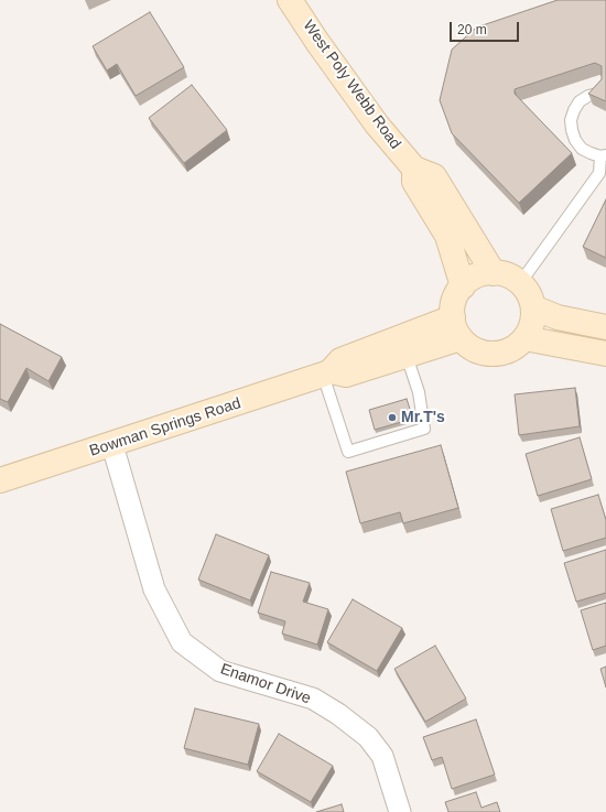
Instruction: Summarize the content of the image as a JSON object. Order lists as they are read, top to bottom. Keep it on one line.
{"streets":{"street":["West Poly Webb Road","Bowman Springs Road","Enamor Drive"]},"crossings":[["West Poly Webb Road","Bowman Springs Road"],["Bowman Springs Road","Enamor Drive"]],"places":["Mr.T's"],"scale_bar":"20 m"}
